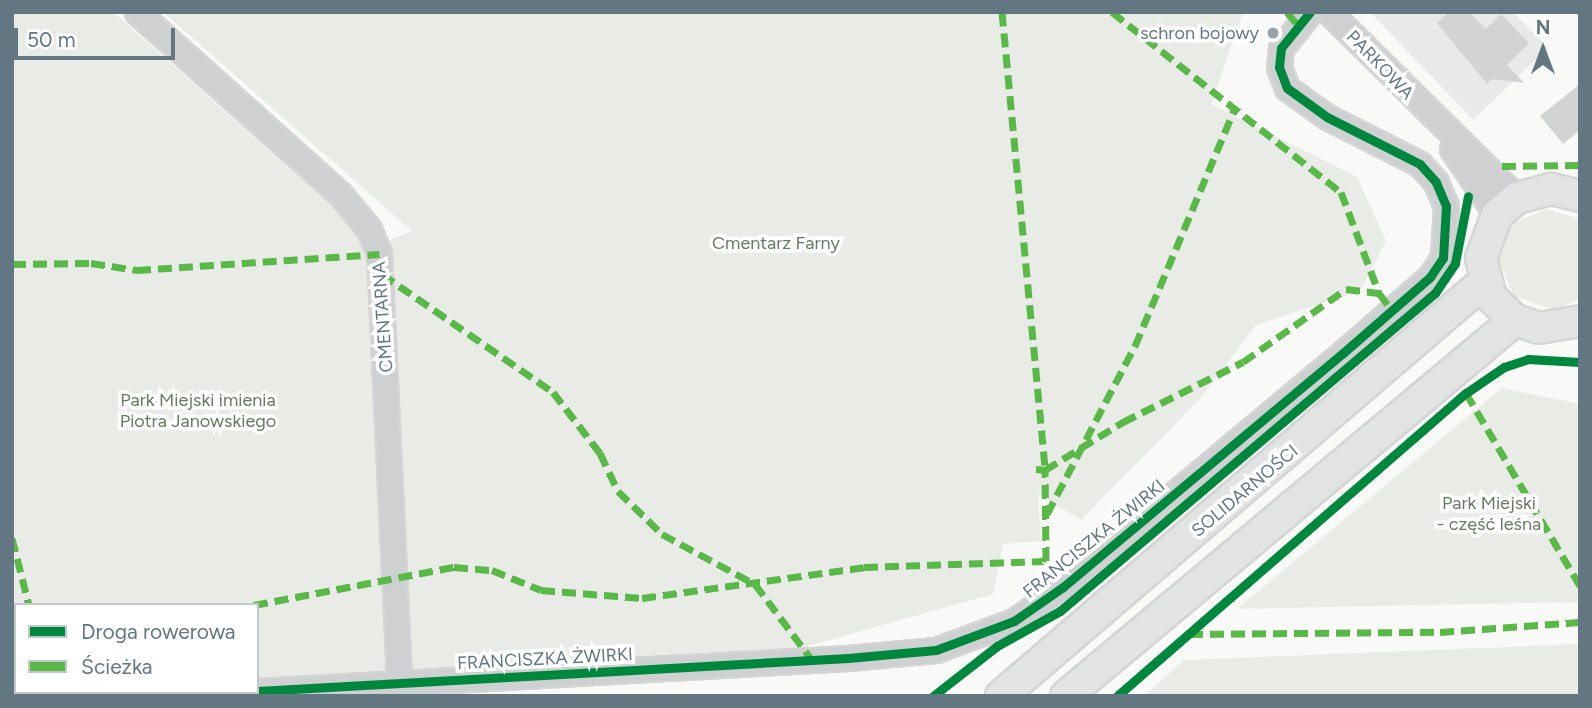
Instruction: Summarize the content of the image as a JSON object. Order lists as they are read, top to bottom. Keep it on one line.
{"streets":{"main road":["SOLIDARNOŚCI"],"street":["PARKOWA","CMENTARNA","FRANCISZKA ŻWIRKI"]},"crossings":[["CMENTARNA","FRANCISZKA ŻWIRKI"]],"parks":["Cmentarz Farny","Park Miejski imienia Piotra Janowskiego","Park Miejski - część leśna"],"places":["schron bojowy"],"legend":["Droga rowerowa","Ścieżka"],"scale_bar":"50 m","north":"top"}
